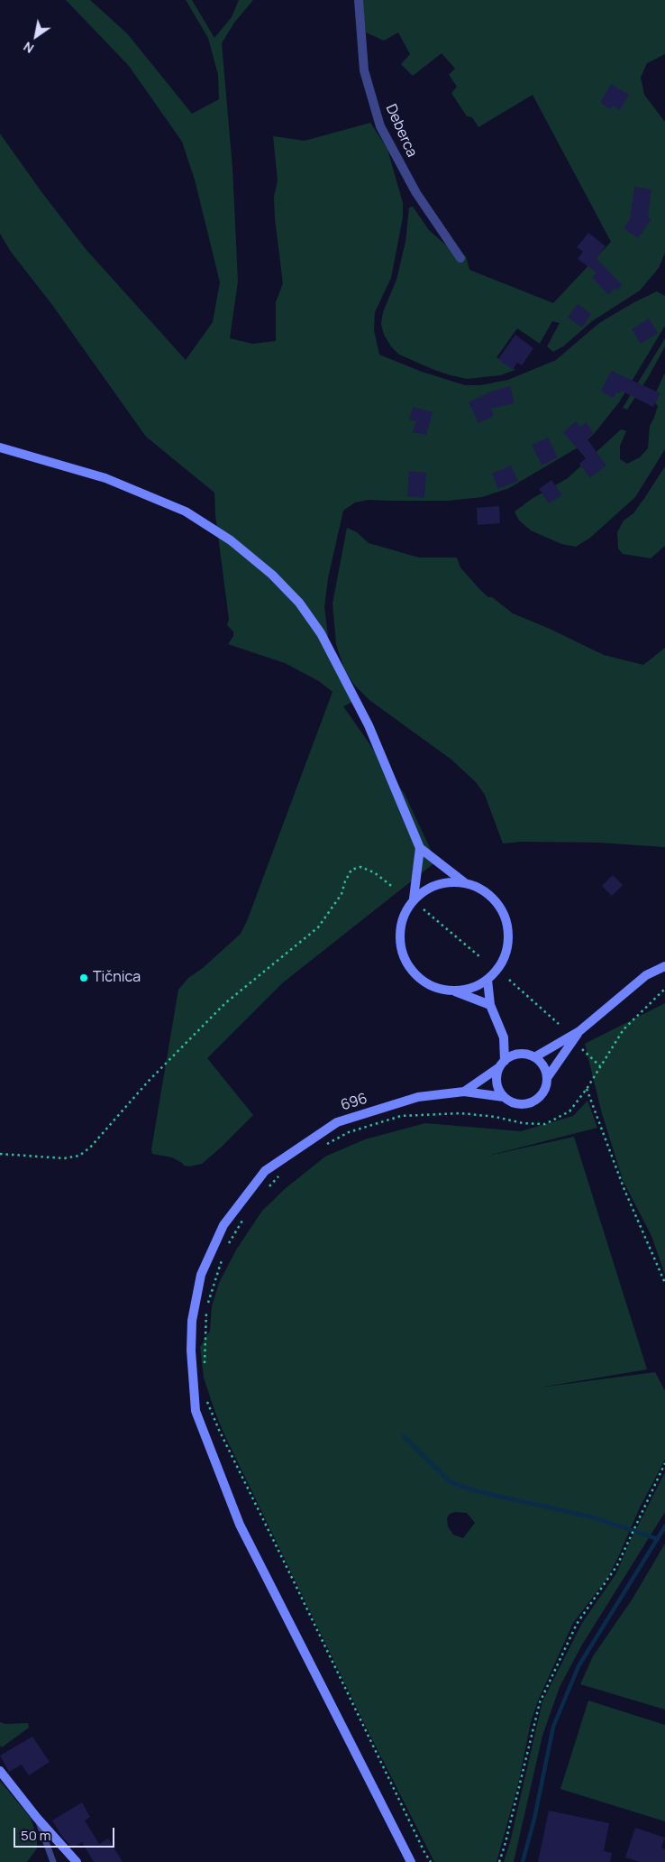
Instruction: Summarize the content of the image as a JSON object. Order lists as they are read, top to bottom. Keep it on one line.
{"streets":{"main road":["696"],"street":["Deberca"]},"places":["Tičnica"],"scale_bar":"50 m","north":"bottom left"}
